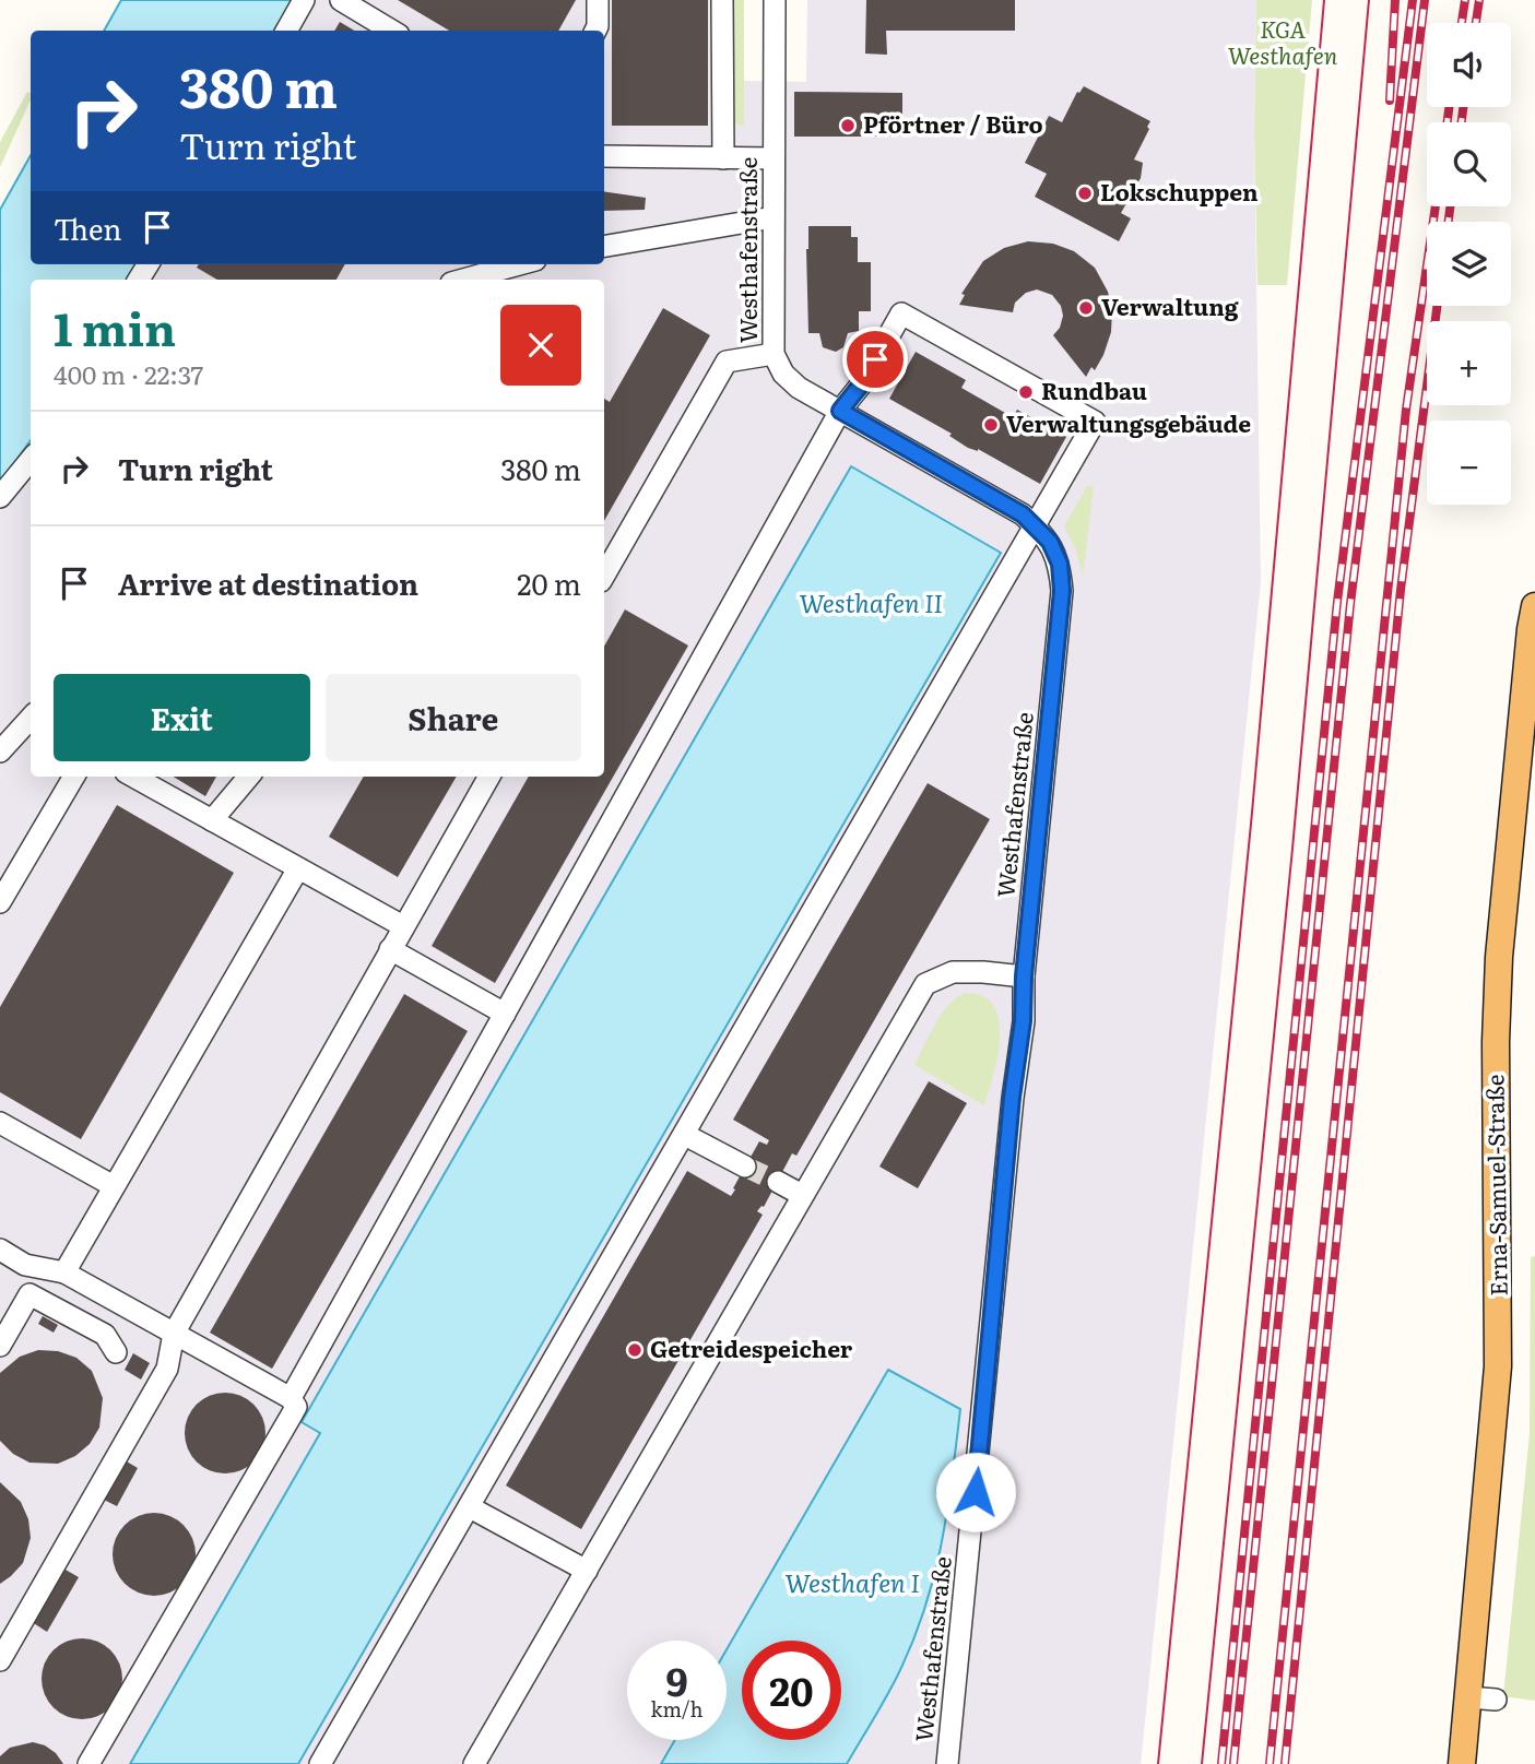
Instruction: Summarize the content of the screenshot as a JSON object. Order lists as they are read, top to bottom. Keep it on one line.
{"streets":{"main road":["Erna-Samuel-Straße"],"street":["Westhafenstraße"]},"water":["Westhafen II","Westhafen I"],"parks":["KGA Westhafen"],"places":["Pförtner / Büro","Lokschuppen","Verwaltung","Rundbau","Verwaltungsgebäude","Getreidespeicher"],"page":{"map_buttons":["+","−"],"turn":["380 m","Turn right"],"then":"Then","heading":["1 min","400 m · 22:37"],"list":[{"name":"Turn right","value":"380 m"},{"name":"Arrive at destination","value":"20 m"}],"buttons":["Exit","Share"],"speed":"9 km/h","limit":"20"}}
